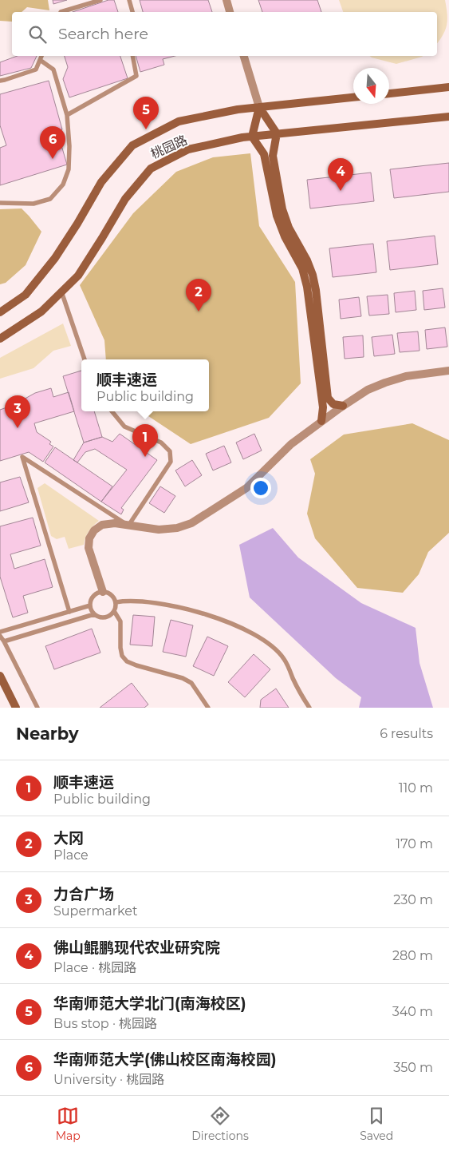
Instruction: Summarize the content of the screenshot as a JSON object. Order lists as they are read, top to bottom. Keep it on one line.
{"streets":{"main road":["桃园路"]},"north":"bottom","page":{"search":"Search here","pins":["5","6","4","2","3","1"],"popup":["顺丰速运","Public building"],"heading":["Nearby","6 results"],"list":[{"mark":"1","name":"顺丰速运","note":"Public building","value":"110 m"},{"mark":"2","name":"大冈","note":"Place","value":"170 m"},{"mark":"3","name":"力合广场","note":"Supermarket","value":"230 m"},{"mark":"4","name":"佛山鲲鹏现代农业研究院","note":"Place · 桃园路","value":"280 m"},{"mark":"5","name":"华南师范大学北门(南海校区)","note":"Bus stop · 桃园路","value":"340 m"},{"mark":"6","name":"华南师范大学(佛山校区南海校园)","note":"University · 桃园路","value":"350 m"}],"nav":["Map","Directions","Saved"]}}
